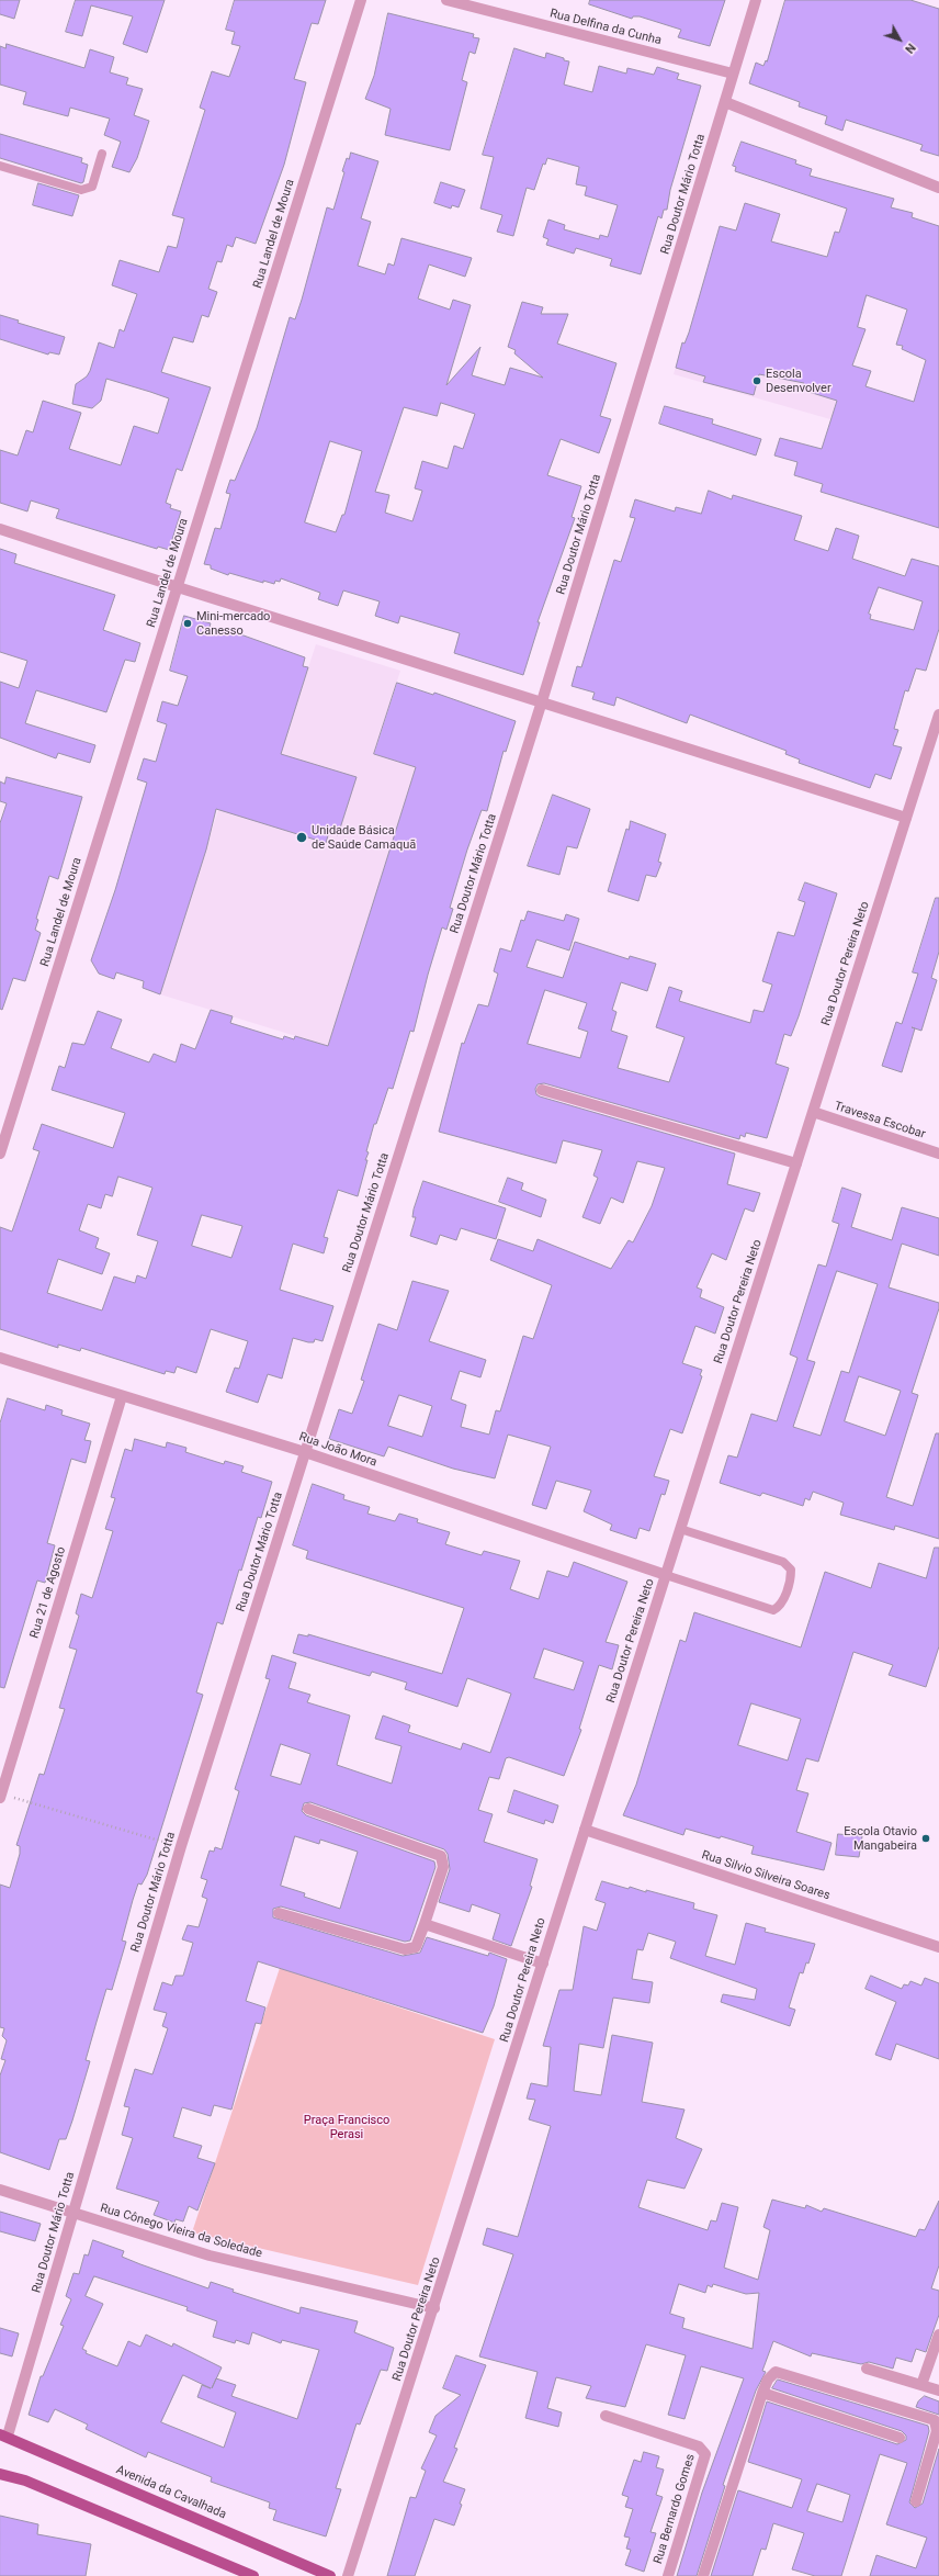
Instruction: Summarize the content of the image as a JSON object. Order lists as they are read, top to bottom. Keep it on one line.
{"streets":{"main road":["Avenida da Cavalhada"],"street":["Rua Delfina da Cunha","Rua Doutor Mário Totta","Rua Landel de Moura","Rua Doutor Pereira Neto","Travessa Escobar","Rua João Mora","Rua 21 de Agosto","Rua Silvio Silveira Soares","Rua Cônego Vieira da Soledade","Rua Bernardo Gomes"]},"crossings":[["Rua Delfina da Cunha","Rua Doutor Mário Totta"],["Rua Doutor Mário Totta","Rua João Mora"],["Rua Doutor Mário Totta","Rua Cônego Vieira da Soledade"],["Rua Doutor Mário Totta","Avenida da Cavalhada"],["Rua Doutor Pereira Neto","Travessa Escobar"],["Rua Doutor Pereira Neto","Rua João Mora"],["Rua Doutor Pereira Neto","Rua Silvio Silveira Soares"],["Rua Doutor Pereira Neto","Rua Cônego Vieira da Soledade"],["Rua João Mora","Rua 21 de Agosto"]],"parks":["Praça Francisco Perasi"],"places":["Escola Desenvolver","Mini-mercado Canesso","Unidade Básica de Saúde Camaquã","Escola Otavio Mangabeira"],"north":"bottom right"}
